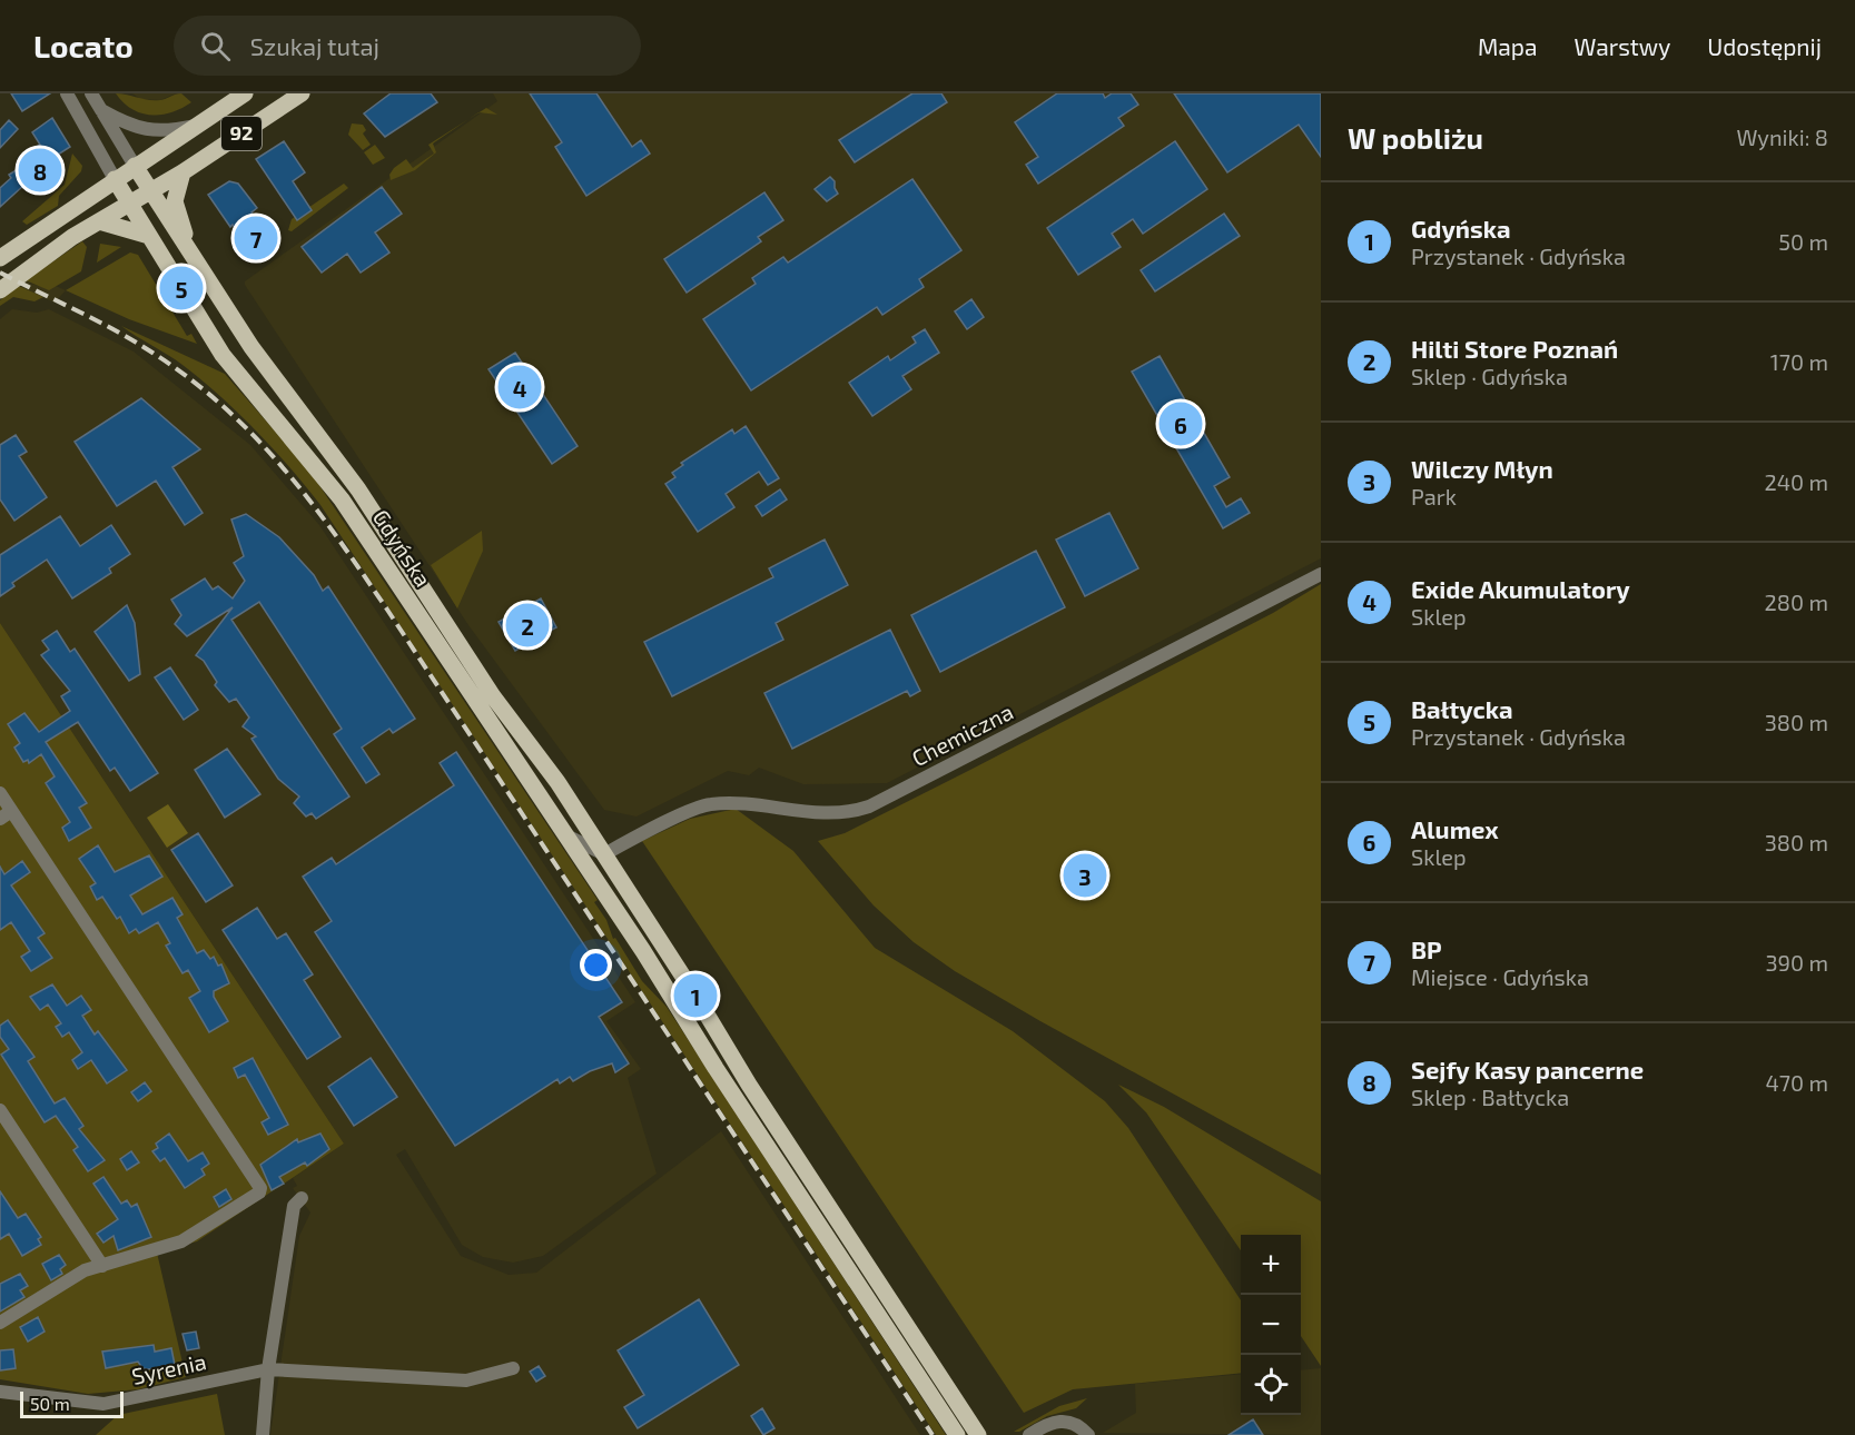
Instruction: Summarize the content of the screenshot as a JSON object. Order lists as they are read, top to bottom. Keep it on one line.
{"streets":{"main road":["92","Gdyńska"],"street":["Chemiczna","Syrenia"]},"crossings":[["92","Gdyńska"],["Gdyńska","Chemiczna"]],"scale_bar":"50 m","page":{"header":"Locato","search":"Szukaj tutaj","nav":["Mapa","Warstwy","Udostępnij"],"heading":["W pobliżu","Wyniki: 8"],"pins":["8","7","5","4","6","2","3","1"],"list":[{"mark":"1","name":"Gdyńska","note":"Przystanek · Gdyńska","value":"50 m"},{"mark":"2","name":"Hilti Store Poznań","note":"Sklep · Gdyńska","value":"170 m"},{"mark":"3","name":"Wilczy Młyn","note":"Park","value":"240 m"},{"mark":"4","name":"Exide Akumulatory","note":"Sklep","value":"280 m"},{"mark":"5","name":"Bałtycka","note":"Przystanek · Gdyńska","value":"380 m"},{"mark":"6","name":"Alumex","note":"Sklep","value":"380 m"},{"mark":"7","name":"BP","note":"Miejsce · Gdyńska","value":"390 m"},{"mark":"8","name":"Sejfy Kasy pancerne","note":"Sklep · Bałtycka","value":"470 m"}],"map_buttons":["+","−"],"scale":"50 m"}}
